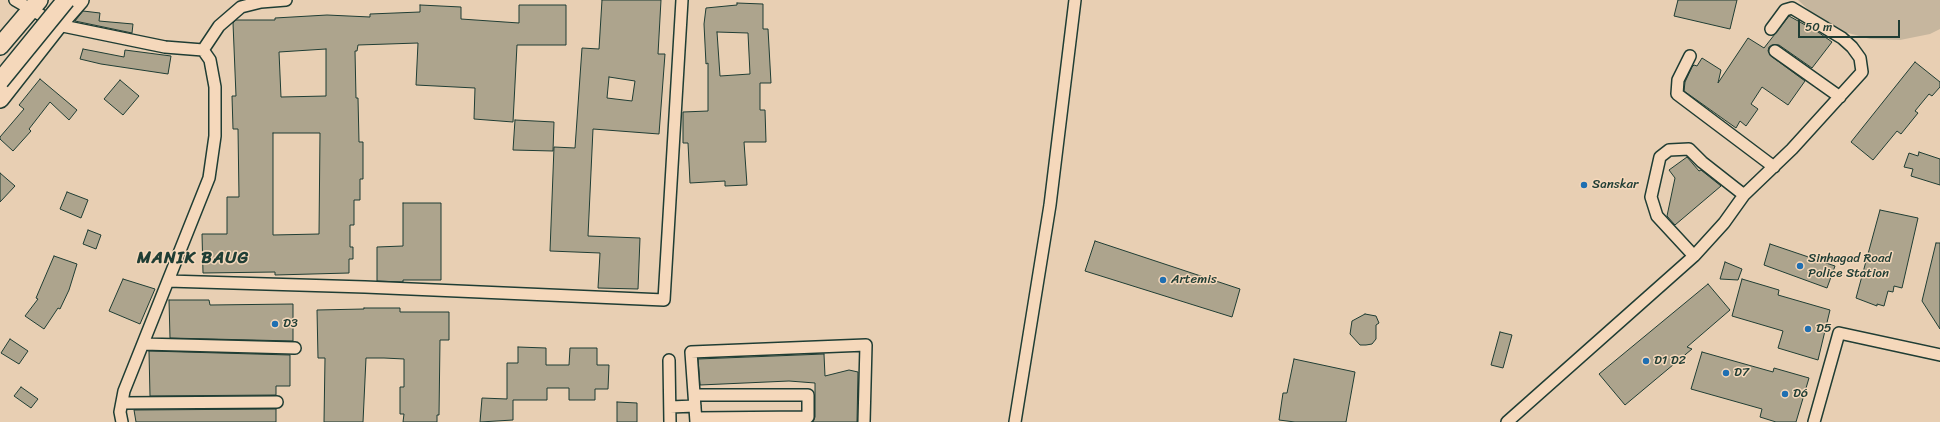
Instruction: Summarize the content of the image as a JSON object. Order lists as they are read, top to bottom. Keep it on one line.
{"districts":["MANIK BAUG"],"places":["Sanskar","Sinhagad Road Police Station","Artemis","D3","D5","D1 D2","D7","D6"],"scale_bar":"50 m"}
